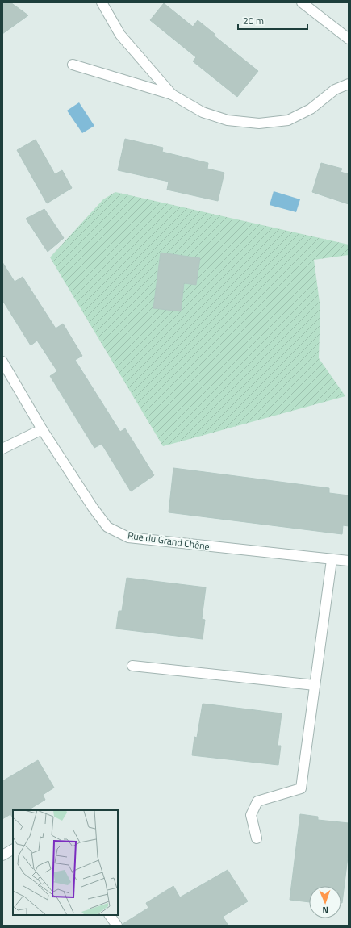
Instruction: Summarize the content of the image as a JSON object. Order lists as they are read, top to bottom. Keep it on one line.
{"streets":{"street":["Rue du Grand Chêne"]},"scale_bar":"20 m","north":"bottom"}
